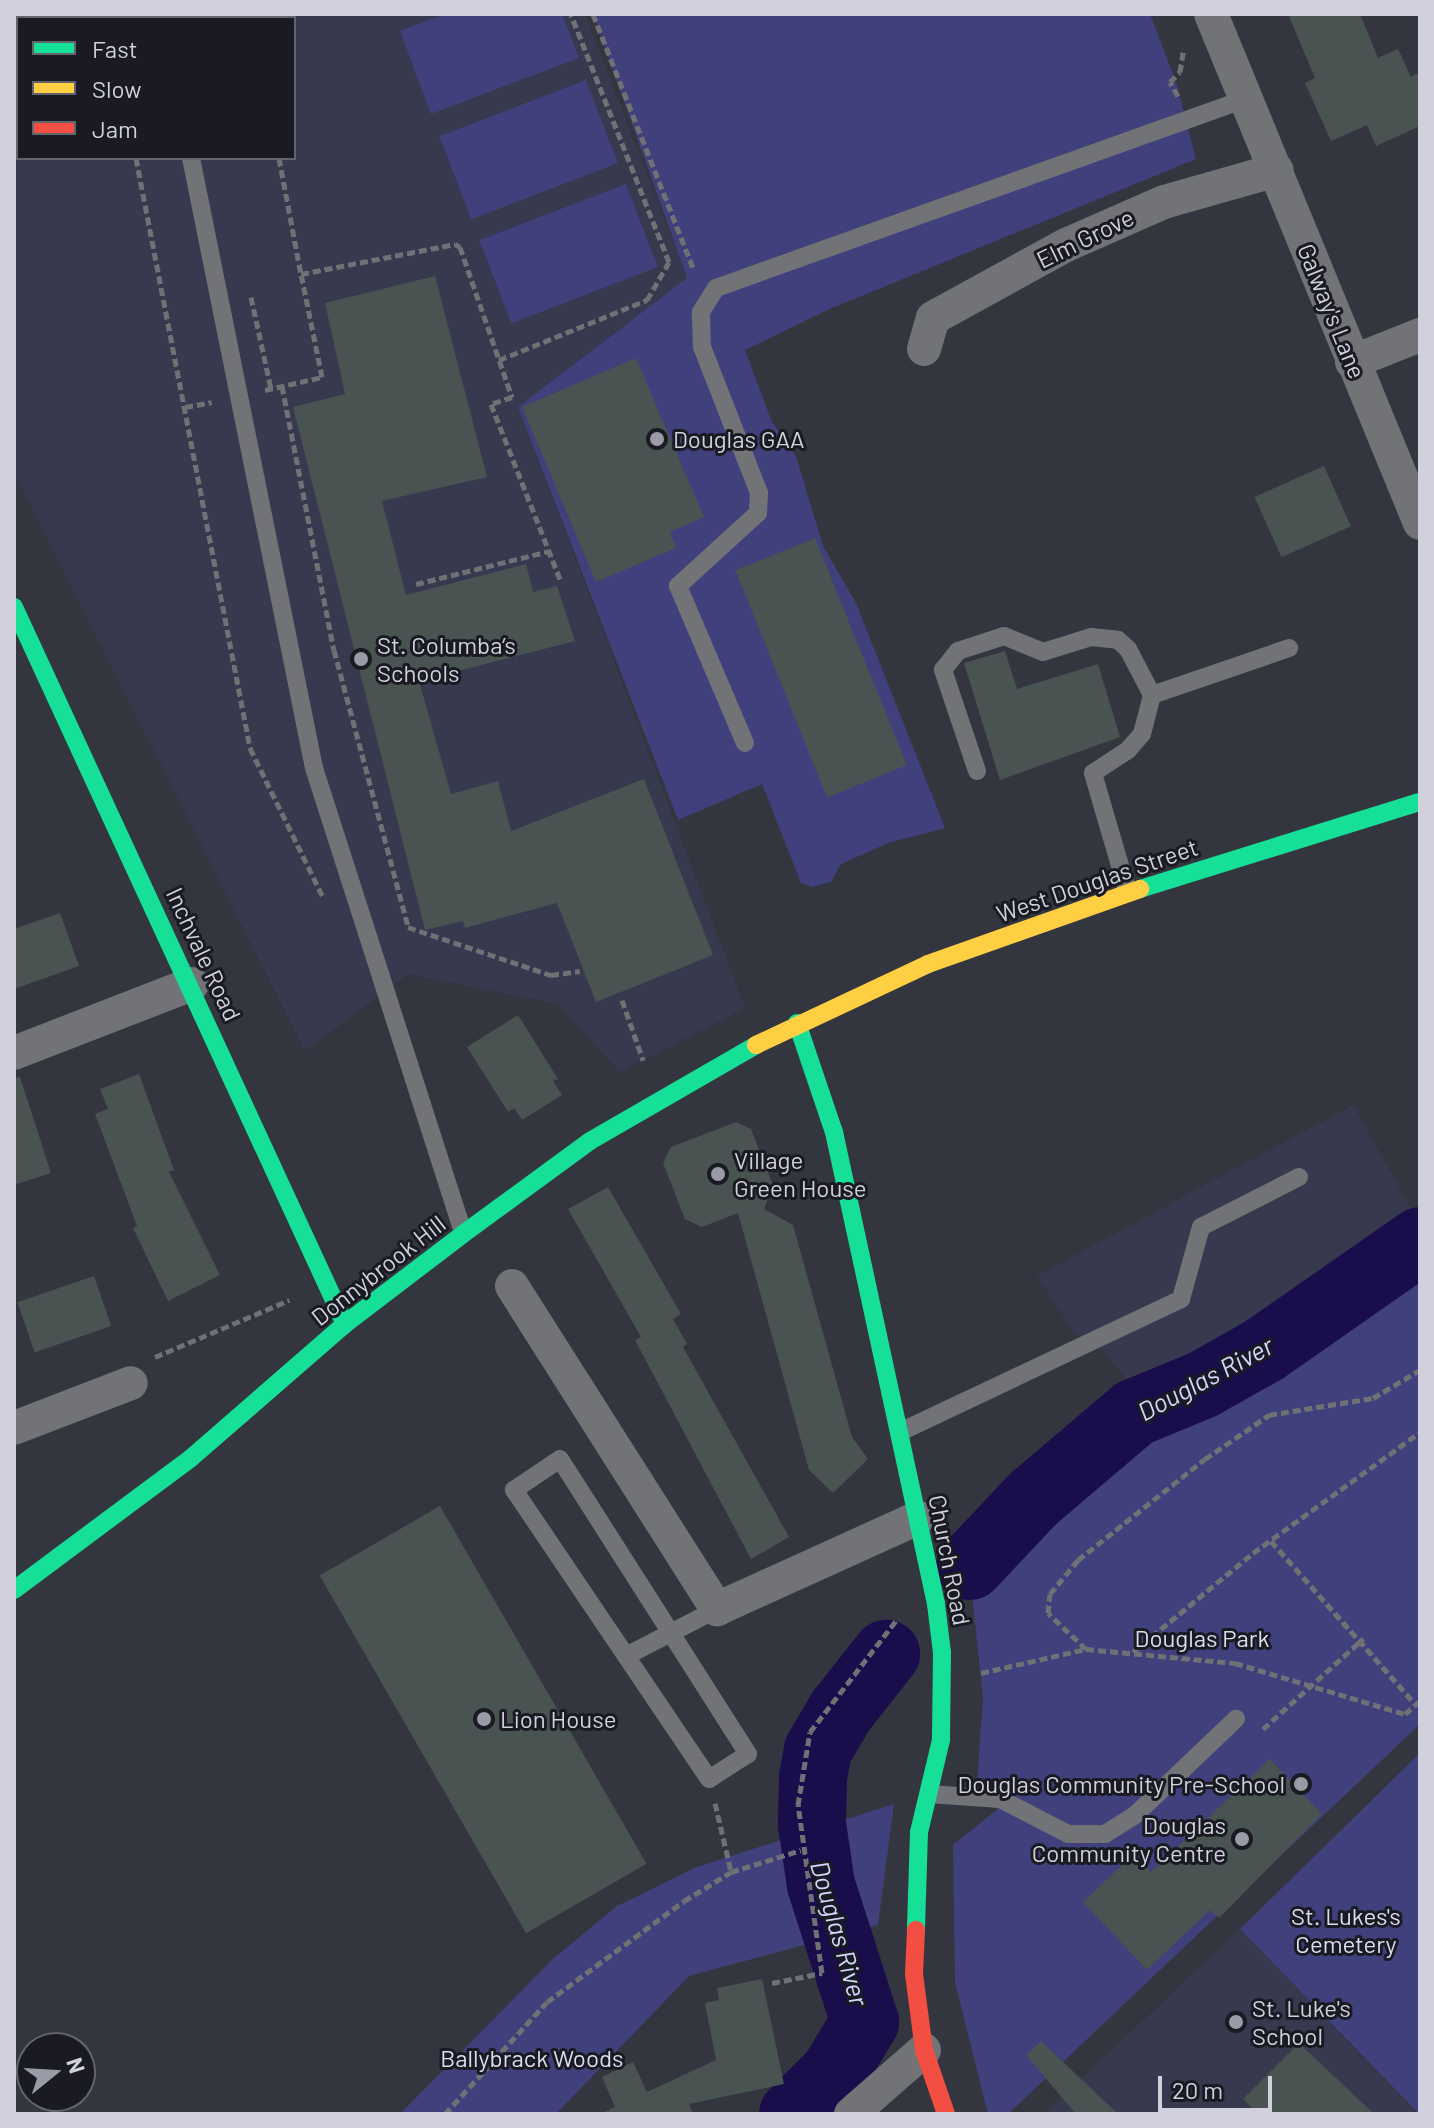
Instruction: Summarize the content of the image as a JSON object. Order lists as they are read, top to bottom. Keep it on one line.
{"streets":{"street":["Elm Grove","Galway's Lane","West Douglas Street","Inchvale Road","Donnybrook Hill","Church Road"]},"crossings":[["Elm Grove","Galway's Lane"],["West Douglas Street","Donnybrook Hill"],["West Douglas Street","Church Road"],["Inchvale Road","Donnybrook Hill"],["Donnybrook Hill","Church Road"]],"water":["Douglas River"],"parks":["Douglas Park","St. Lukes's Cemetery","Ballybrack Woods"],"places":["Douglas GAA","St. Columba’s Schools","Village Green House","Lion House","Douglas Community Pre-School","Douglas Community Centre","St. Luke's School"],"legend":["Fast","Slow","Jam"],"scale_bar":"20 m","north":"right"}
